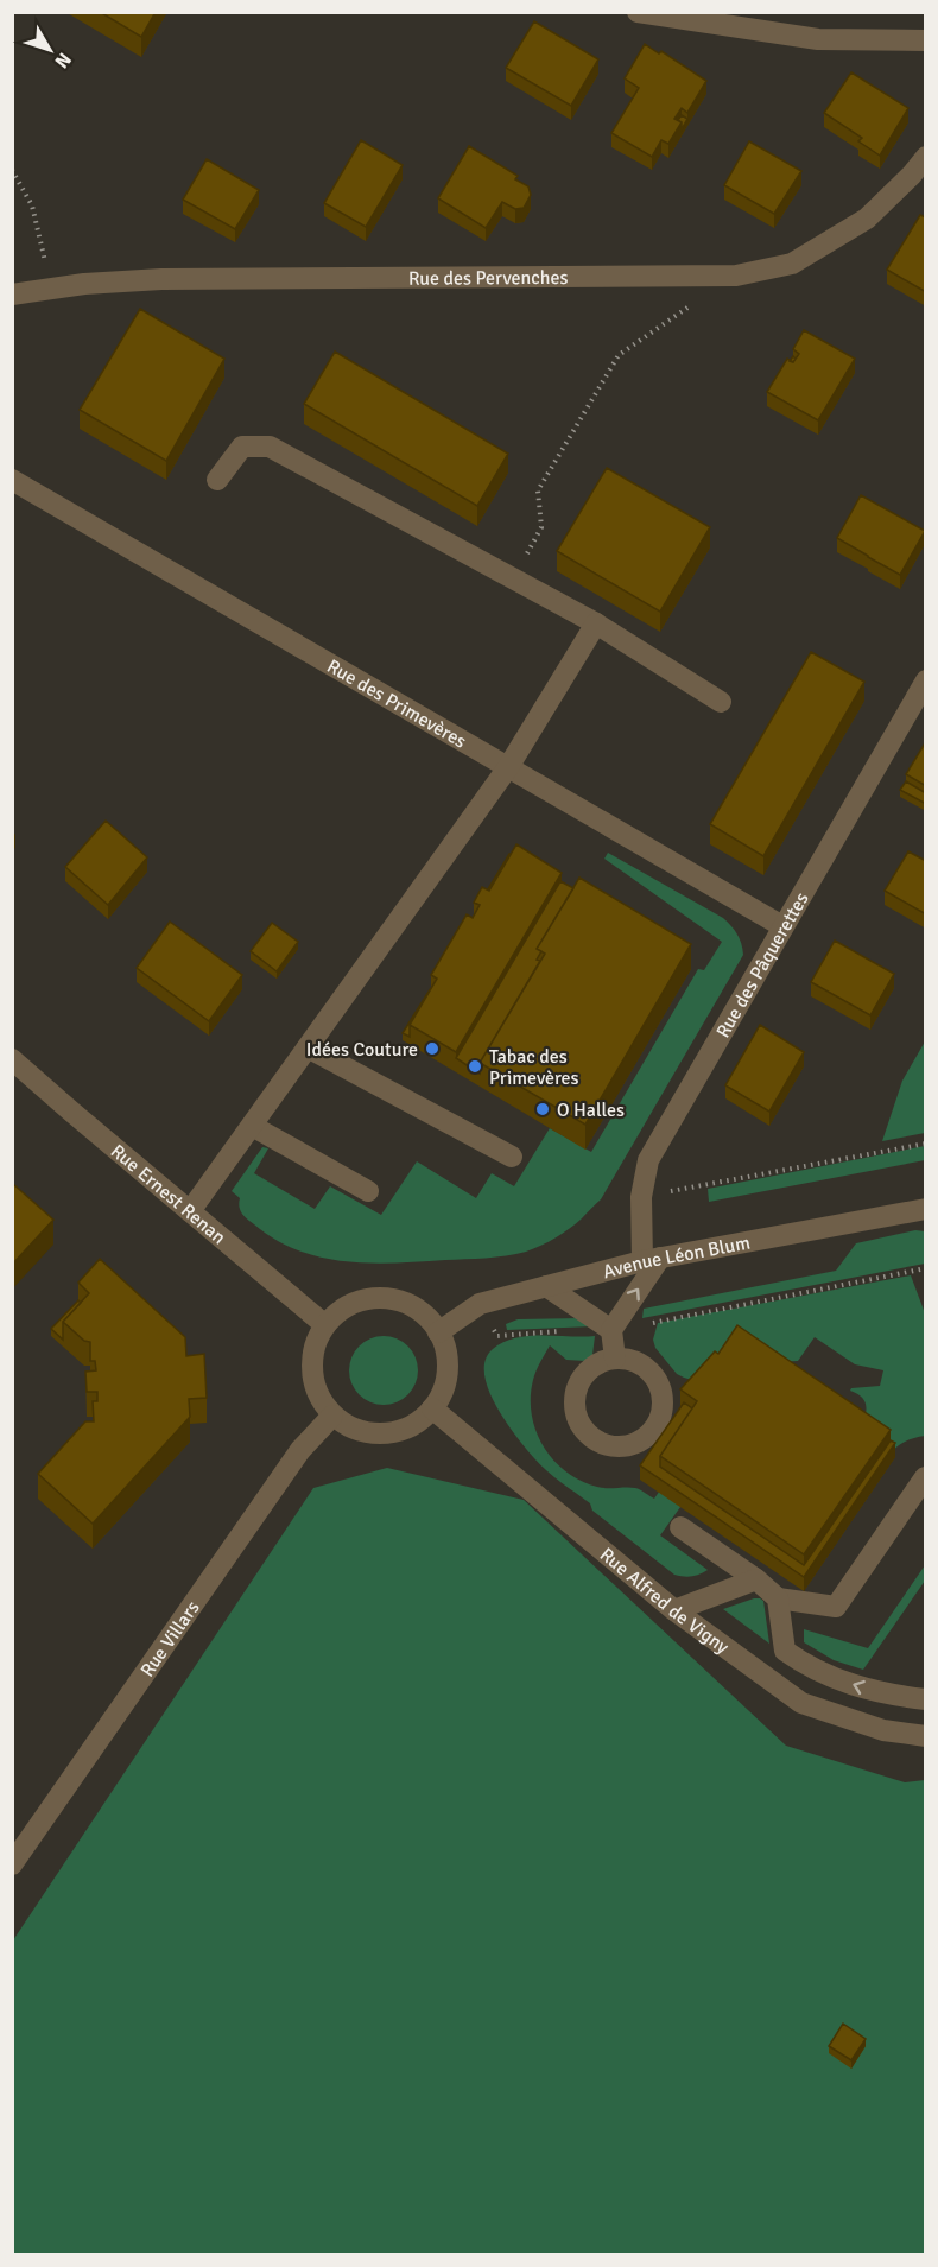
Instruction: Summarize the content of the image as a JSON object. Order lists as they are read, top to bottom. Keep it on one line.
{"streets":{"street":["Rue des Pervenches","Rue des Primevères","Rue des Pâquerettes","Rue Ernest Renan","Avenue Léon Blum","Rue Alfred de Vigny","Rue Villars"]},"crossings":[["Rue des Primevères","Rue des Pâquerettes"],["Rue des Pâquerettes","Avenue Léon Blum"],["Rue Ernest Renan","Avenue Léon Blum"],["Rue Ernest Renan","Rue Alfred de Vigny"],["Rue Ernest Renan","Rue Villars"],["Avenue Léon Blum","Rue Alfred de Vigny"],["Avenue Léon Blum","Rue Villars"],["Rue Alfred de Vigny","Rue Villars"]],"places":["Idées Couture","Tabac des Primevères","O Halles"],"north":"bottom right"}
